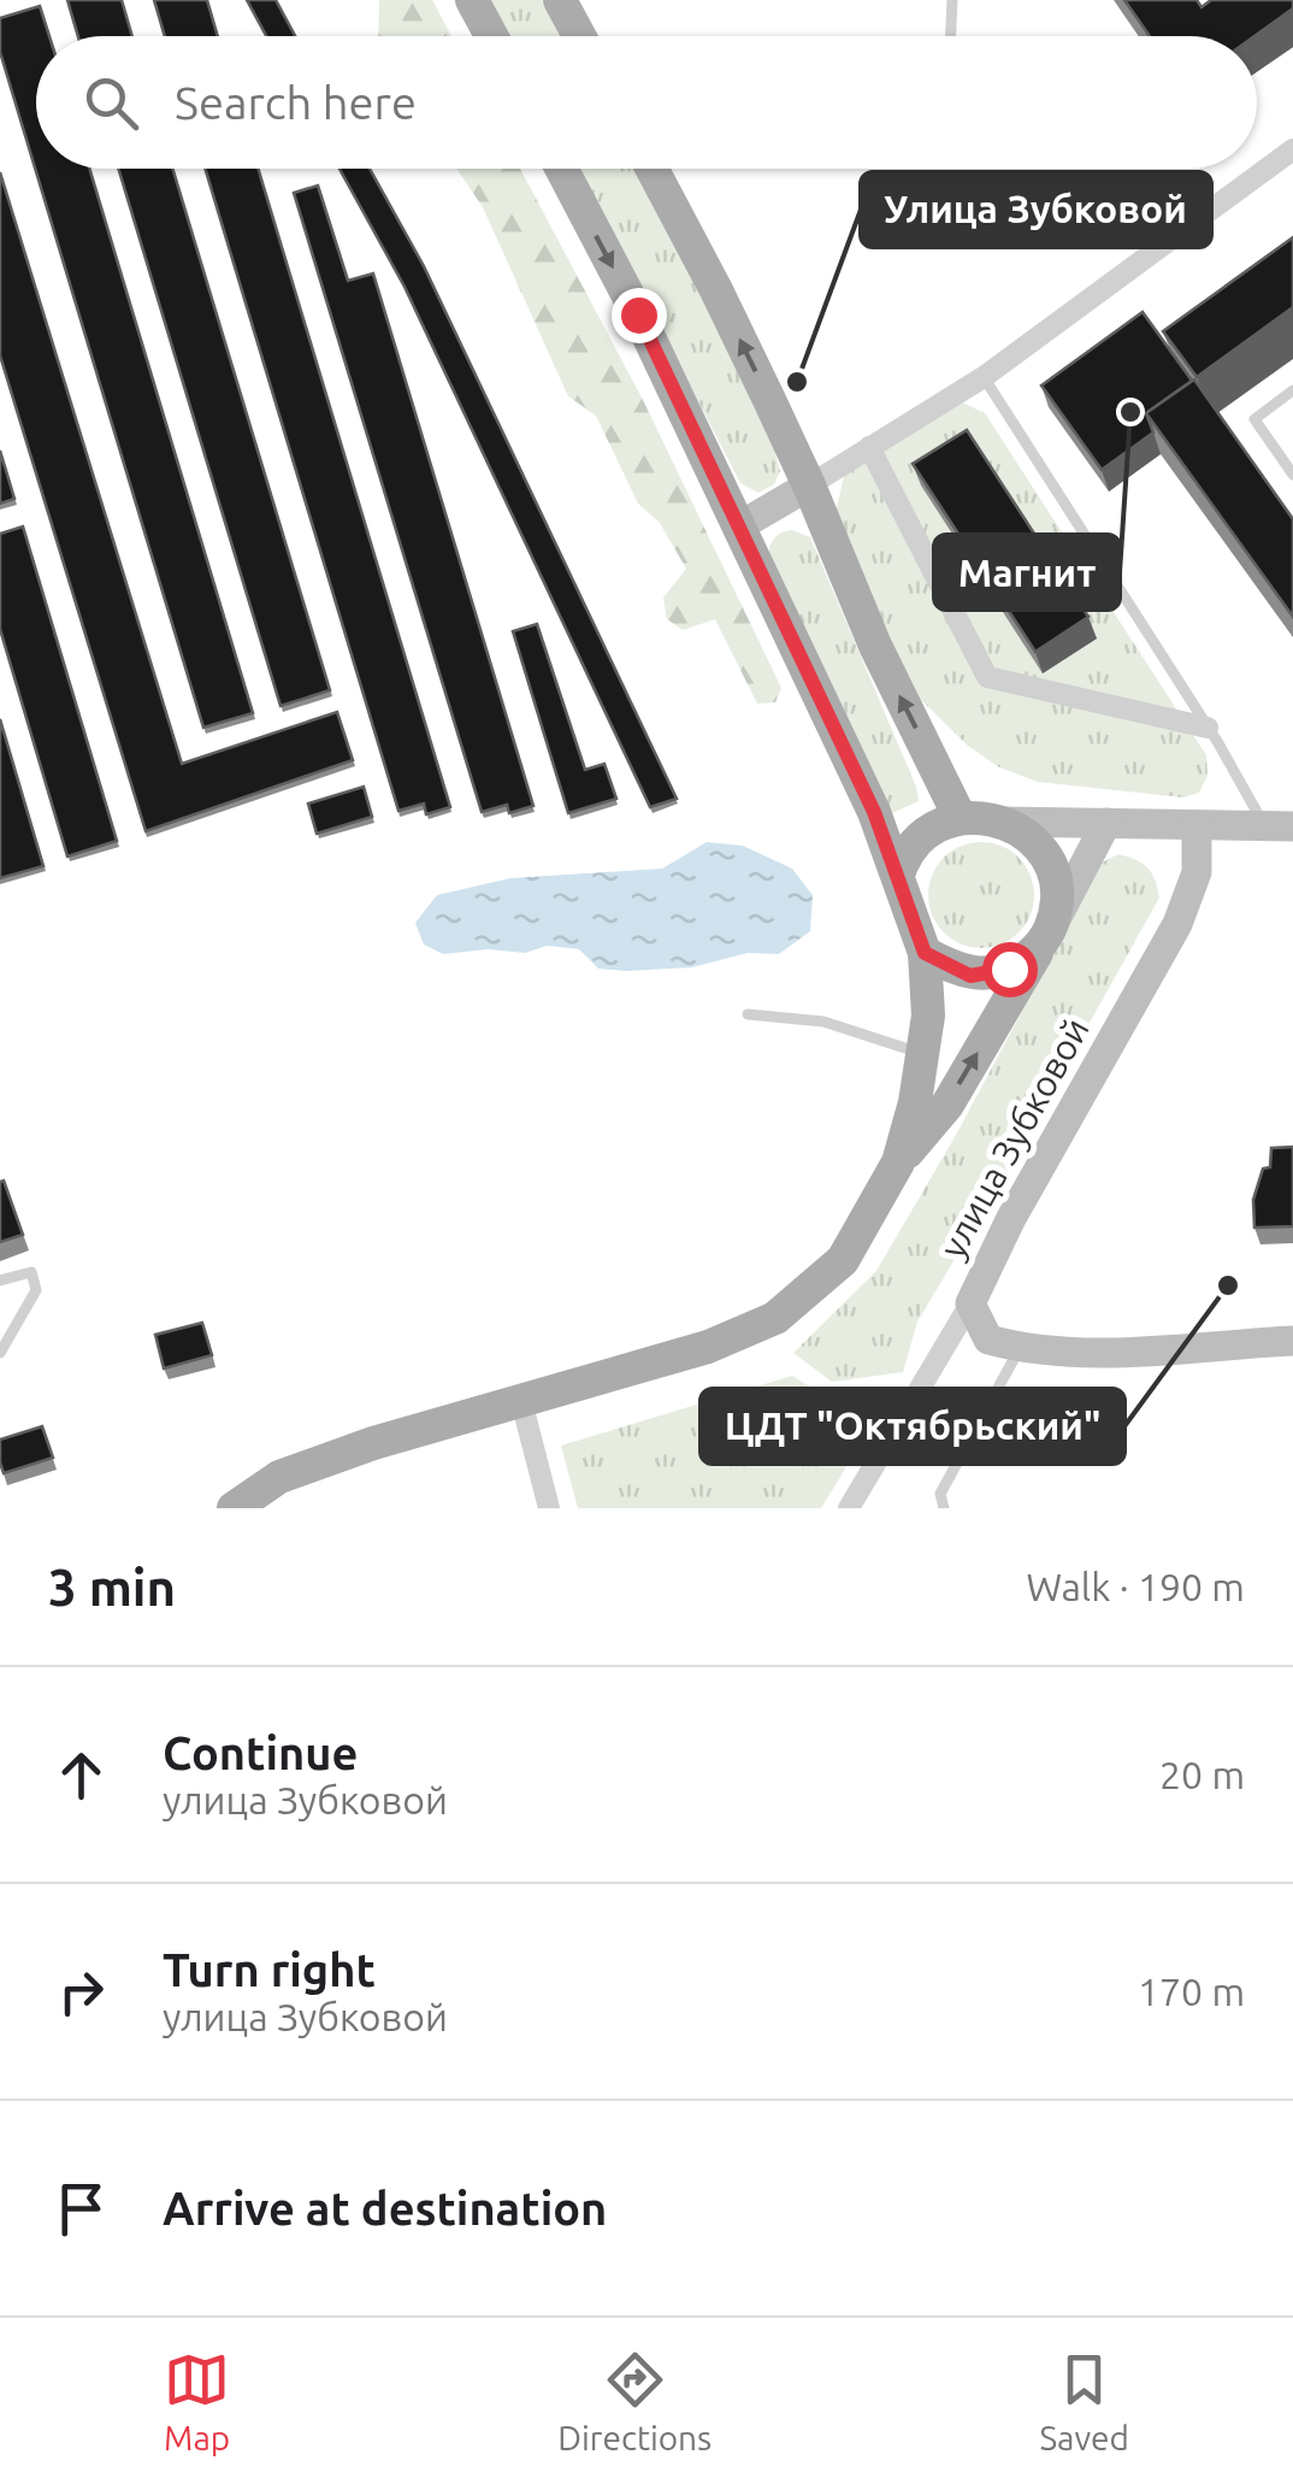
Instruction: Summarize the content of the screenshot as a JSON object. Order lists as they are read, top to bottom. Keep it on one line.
{"streets":{"street":["улица Зубковой"]},"places":["Улица Зубковой","Магнит","ЦДТ \"Октябрьский\""],"page":{"search":"Search here","heading":["3 min","Walk · 190 m"],"list":[["Continue","улица Зубковой","20 m"],["Turn right","улица Зубковой","170 m"],"Arrive at destination"],"nav":["Map","Directions","Saved"]}}
